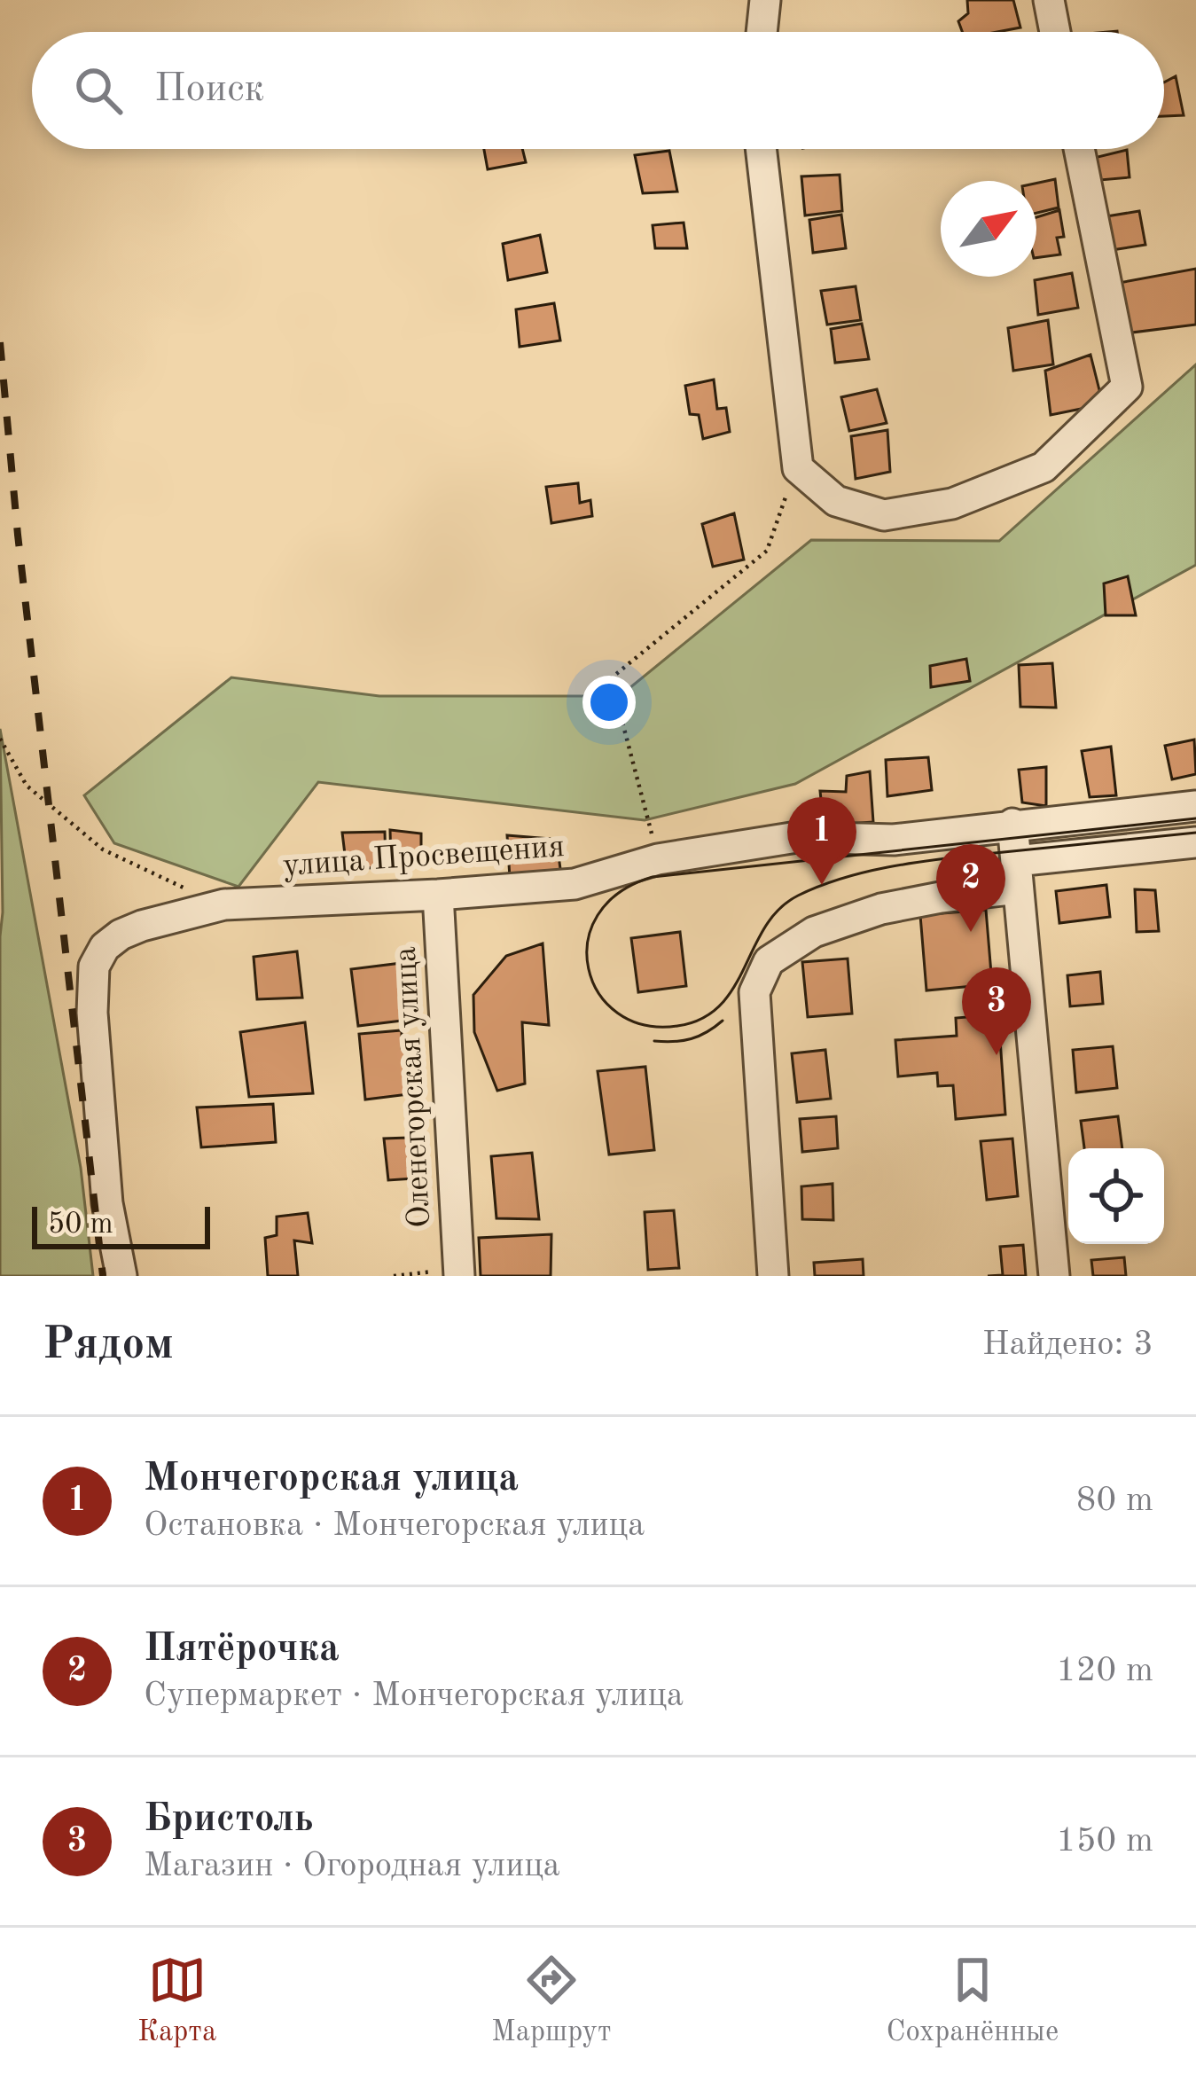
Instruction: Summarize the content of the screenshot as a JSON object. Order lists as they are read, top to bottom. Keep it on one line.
{"streets":{"street":["улица Просвещения","Оленегорская улица"]},"crossings":[["улица Просвещения","Оленегорская улица"]],"scale_bar":"50 m","north":"top right","page":{"search":"Поиск","pins":["1","2","3"],"scale":"50 m","heading":["Рядом","Найдено: 3"],"list":[{"mark":"1","name":"Мончегорская улица","note":"Остановка · Мончегорская улица","value":"80 m"},{"mark":"2","name":"Пятёрочка","note":"Супермаркет · Мончегорская улица","value":"120 m"},{"mark":"3","name":"Бристоль","note":"Магазин · Огородная улица","value":"150 m"}],"nav":["Карта","Маршрут","Сохранённые"]}}
